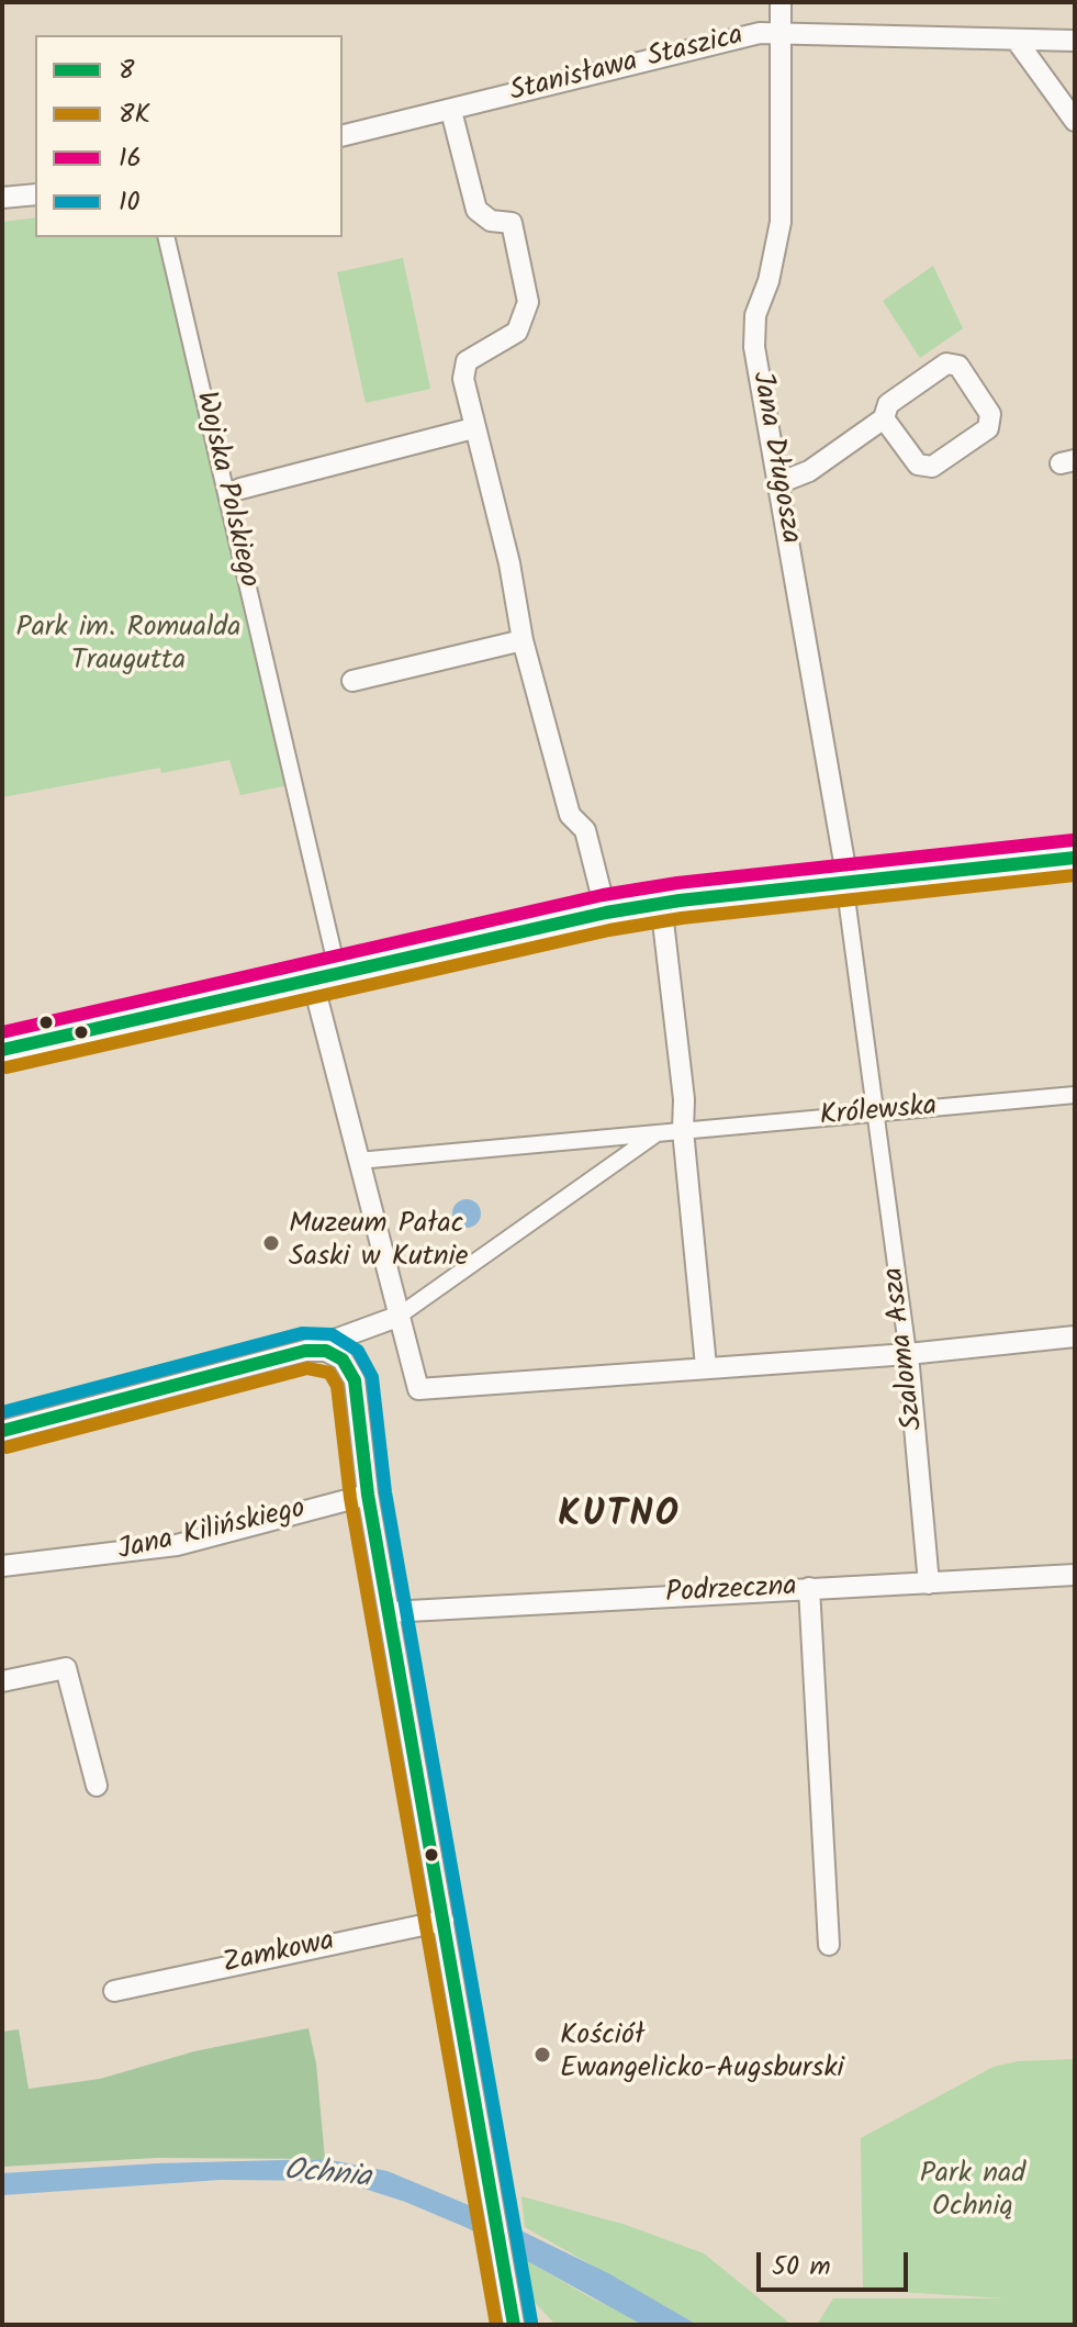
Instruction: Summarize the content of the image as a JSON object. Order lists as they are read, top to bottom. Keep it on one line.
{"streets":{"street":["Stanisława Staszica","Jana Długosza","Wojska Polskiego","Królewska","Szaloma Asza","Jana Kilińskiego","Podrzeczna","Zamkowa"]},"crossings":[["Stanisława Staszica","Jana Długosza"],["Jana Długosza","Szaloma Asza"],["Królewska","Szaloma Asza"],["Szaloma Asza","Podrzeczna"]],"districts":["KUTNO"],"water":["Ochnia"],"parks":["Park im. Romualda Traugutta","Park nad Ochnią"],"places":["Muzeum Pałac Saski w Kutnie","Kościół Ewangelicko-Augsburski"],"lines":["transit line 16","transit line 8","transit line 8K","transit line 10"],"legend":["8","8K","16","10"],"scale_bar":"50 m"}
